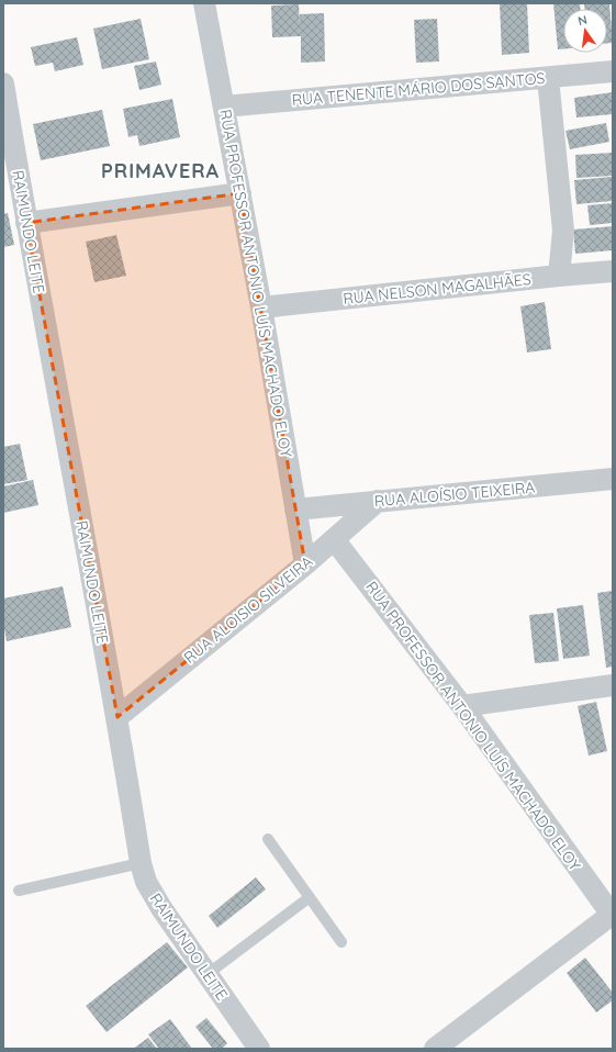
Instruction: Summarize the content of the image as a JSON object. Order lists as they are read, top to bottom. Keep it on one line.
{"streets":{"street":["RUA TENENTE MÁRIO DOS SANTOS","RAIMUNDO LEITE","RUA PROFESSOR ANTONIO LUÍS MACHADO ELOY","RUA NELSON MAGALHÃES","RUA ALOÍSIO TEIXEIRA","RUA ALOISIO SILVEIRA"]},"crossings":[["RUA TENENTE MÁRIO DOS SANTOS","RUA PROFESSOR ANTONIO LUÍS MACHADO ELOY"],["RAIMUNDO LEITE","RUA ALOISIO SILVEIRA"],["RUA PROFESSOR ANTONIO LUÍS MACHADO ELOY","RUA NELSON MAGALHÃES"],["RUA PROFESSOR ANTONIO LUÍS MACHADO ELOY","RUA ALOÍSIO TEIXEIRA"],["RUA PROFESSOR ANTONIO LUÍS MACHADO ELOY","RUA ALOISIO SILVEIRA"],["RUA ALOÍSIO TEIXEIRA","RUA ALOISIO SILVEIRA"]],"districts":["PRIMAVERA"],"north":"top"}
